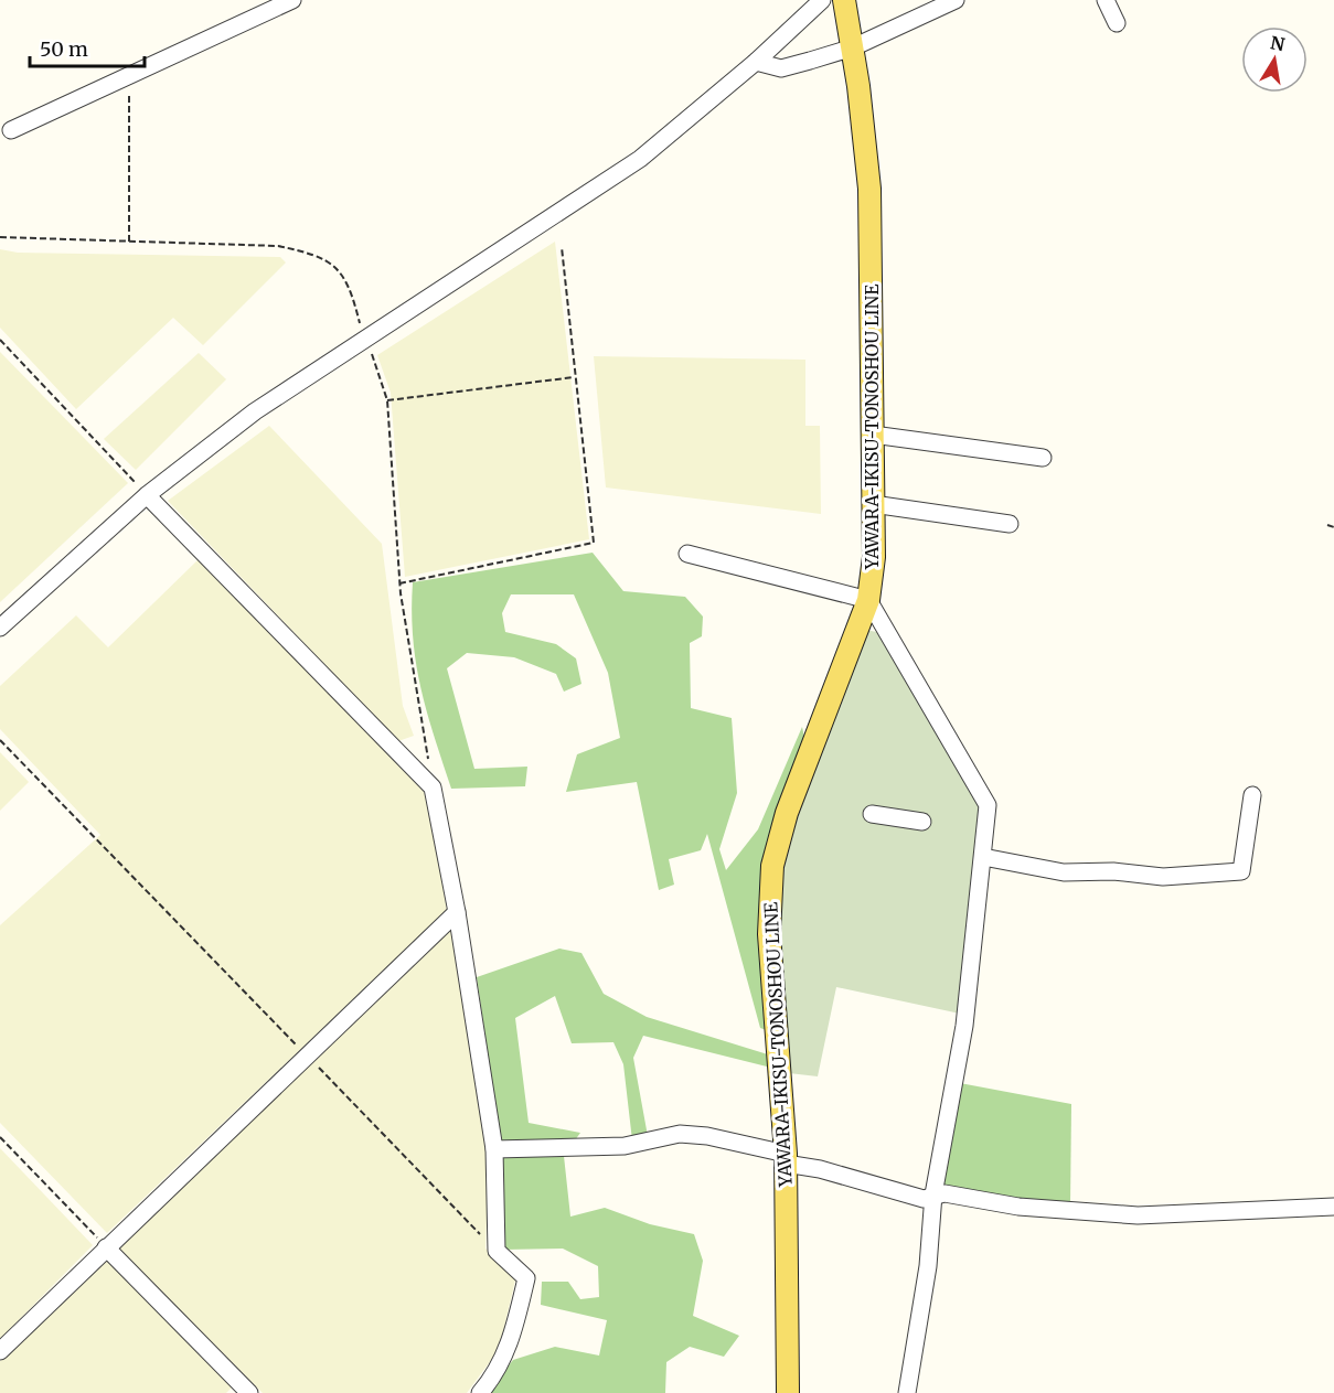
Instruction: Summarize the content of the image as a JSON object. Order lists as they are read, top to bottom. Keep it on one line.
{"streets":{"main road":["YAWARA-IKISU-TONOSHOU LINE"]},"scale_bar":"50 m","north":"top"}
